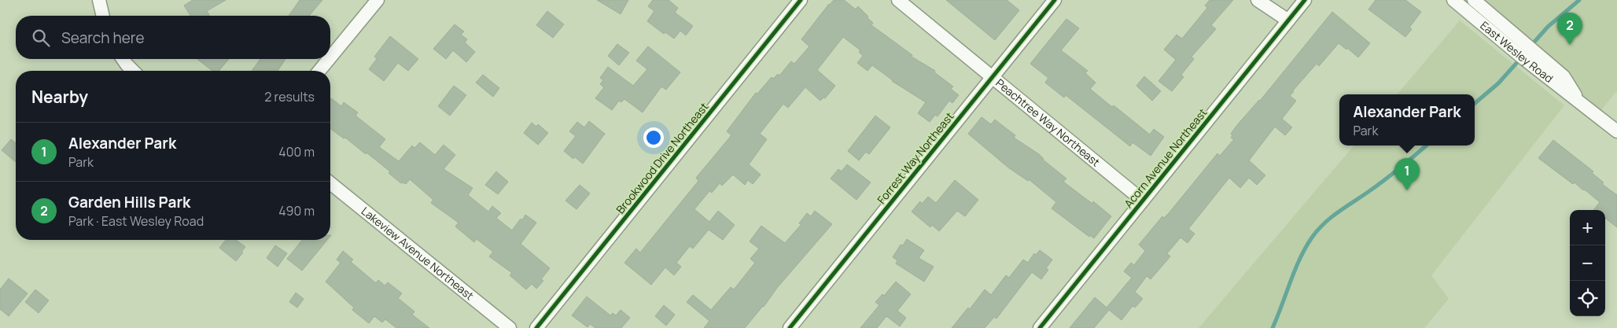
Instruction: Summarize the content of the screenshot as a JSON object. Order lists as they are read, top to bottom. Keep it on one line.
{"streets":{"street":["East Wesley Road","Peachtree Way Northeast","Brookwood Drive Northeast","Forrest Way Northeast","Acorn Avenue Northeast","Lakeview Avenue Northeast"]},"crossings":[["Peachtree Way Northeast","Forrest Way Northeast"],["Peachtree Way Northeast","Acorn Avenue Northeast"]],"page":{"pins":["2","1"],"search":"Search here","heading":["Nearby","2 results"],"popup":["Alexander Park","Park"],"list":[{"mark":"1","name":"Alexander Park","note":"Park","value":"400 m"},{"mark":"2","name":"Garden Hills Park","note":"Park · East Wesley Road","value":"490 m"}],"map_buttons":["+","−"]}}
